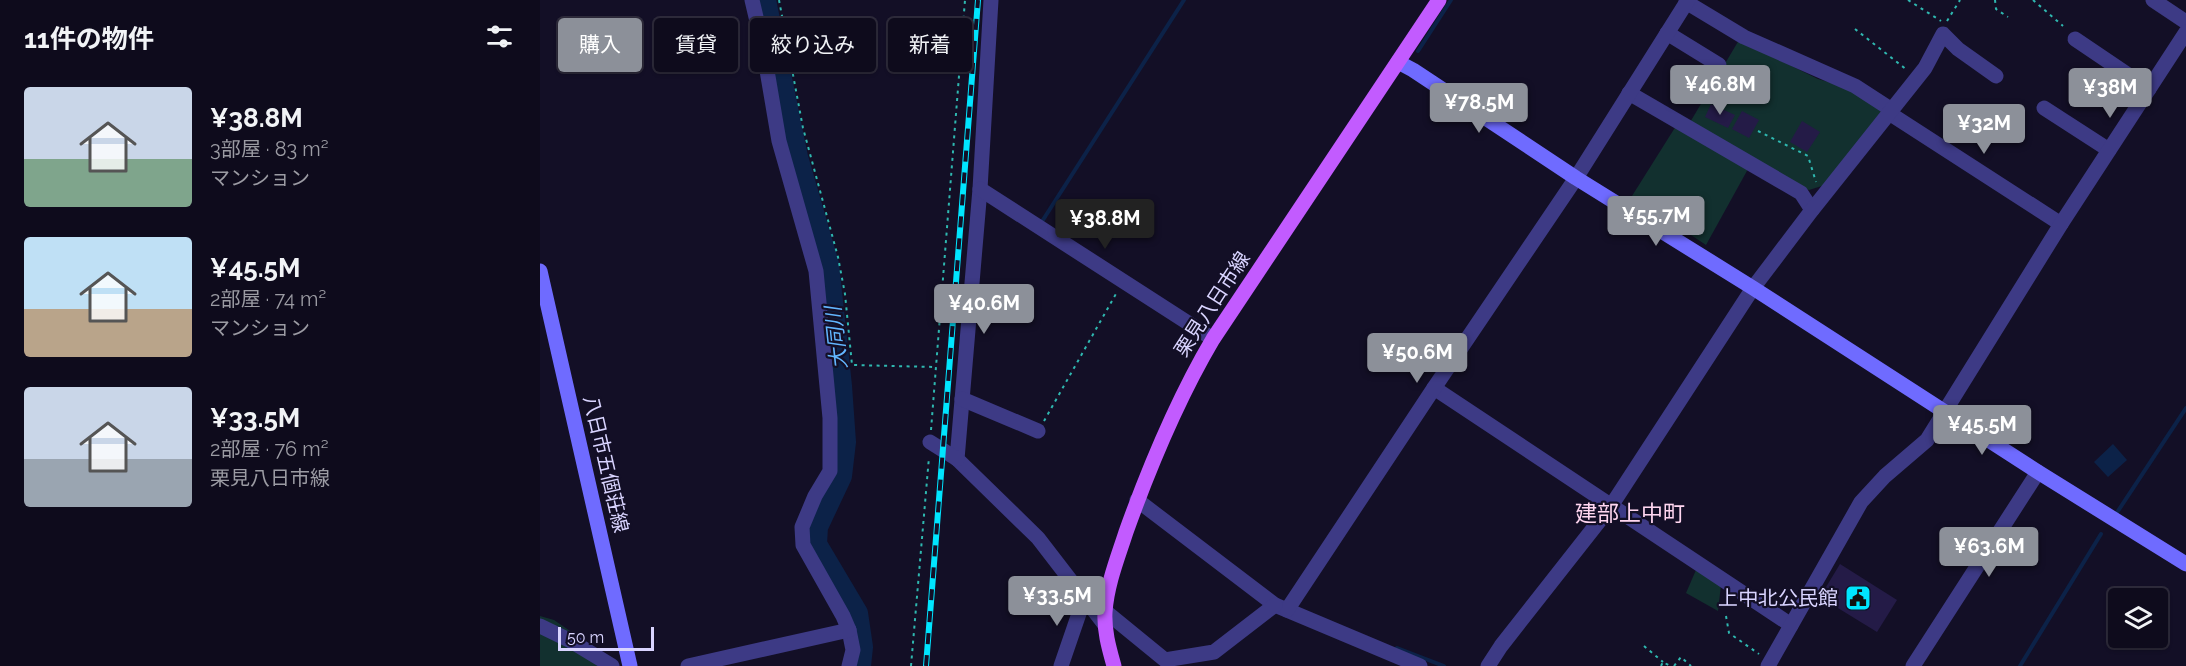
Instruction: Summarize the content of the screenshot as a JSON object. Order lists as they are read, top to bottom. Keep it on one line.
{"streets":{"main road":["栗見八日市線"],"street":["八日市五個荘線"]},"districts":["建部上中町"],"water":["大同川"],"places":{"public building":["上中北公民館"]},"scale_bar":"50 m","page":{"heading":"11件の物件","chip":["購入","賃貸","絞り込み","新着"],"price":["¥46.8M","¥38M","¥78.5M","¥32M","¥55.7M","¥38.8M","¥40.6M","¥50.6M","¥45.5M","¥63.6M","¥33.5M"],"list":[{"name":"¥38.8M","note":"3部屋 · 83 m² · マンション"},{"name":"¥45.5M","note":"2部屋 · 74 m² · マンション"},{"name":"¥33.5M","note":"2部屋 · 76 m² · 栗見八日市線"}],"scale":"50 m"}}
